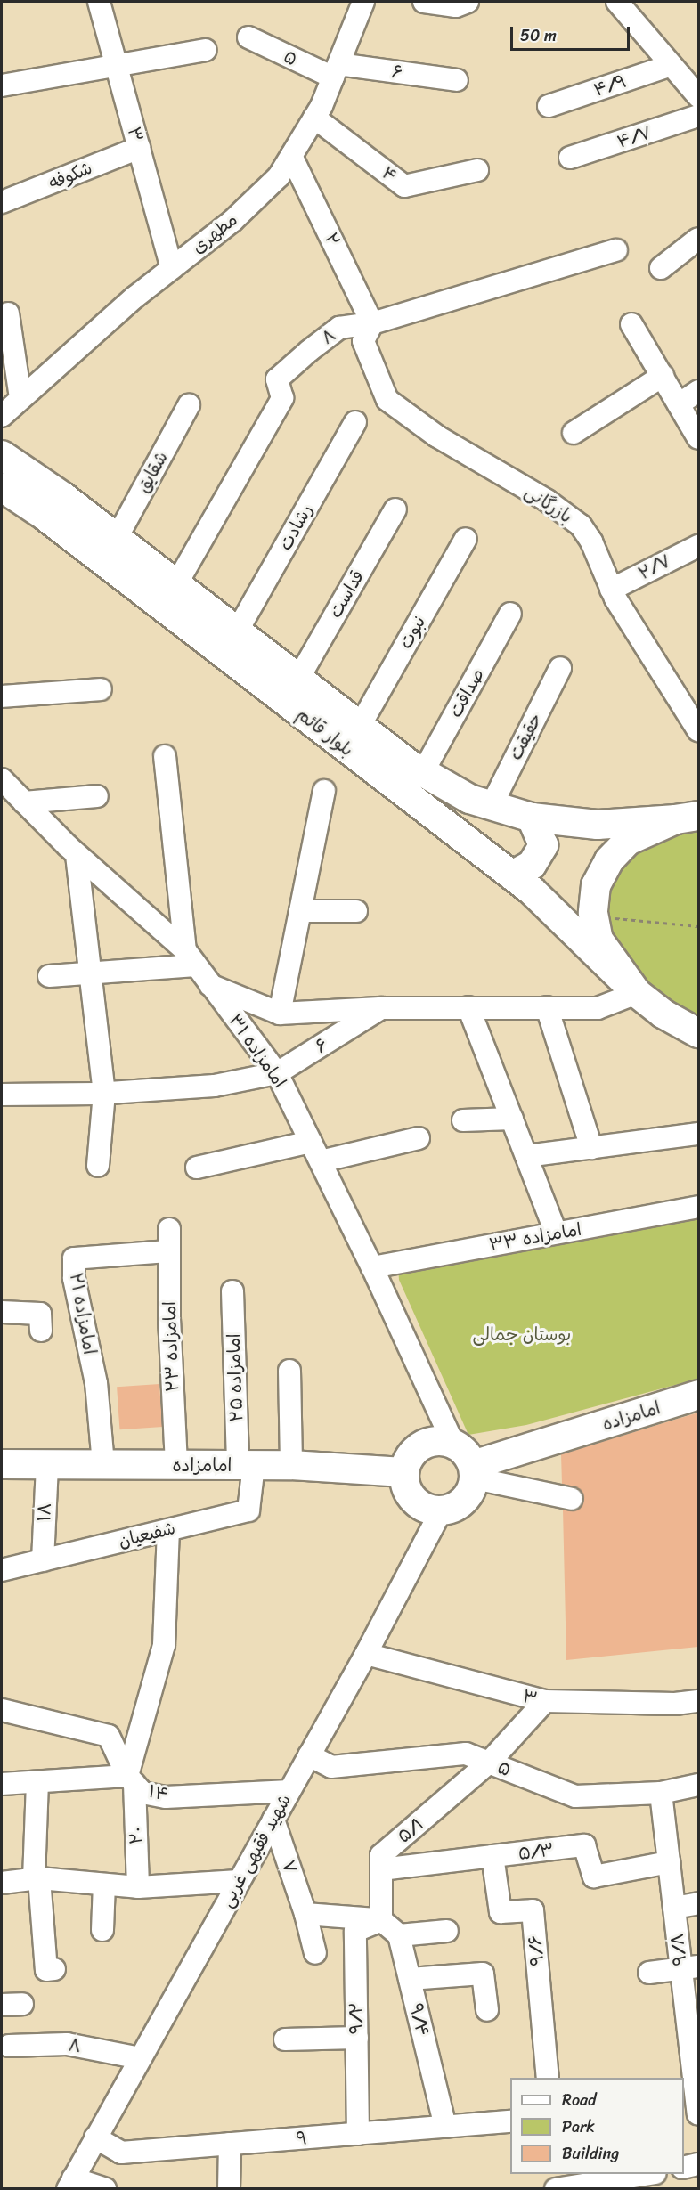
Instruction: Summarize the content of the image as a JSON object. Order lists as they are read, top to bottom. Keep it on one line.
{"streets":{"main road":["بلوار قائم","امامزاده"],"street":["۵","۶","۴/۹","۳","۴/۷","۴","شکوفه","مطهری","۲","۸","شقایق","بازرگانی","رشادت","۲/۷","قداست","نبوت","صداقت","حقیقت","امامزاده ۳۱","امامزاده ۳۳","امامزاده ۲۱","امامزاده ۲۳","امامزاده ۲۵","۱۸","شفیعیان","۱۴","۵/۱","۲۰","شهید فقیهی غربی","۵/۳","۷","۹/۸","۹/۶","۹/۲","۹/۴","۹"]},"crossings":[["۵","۶"],["۵","مطهری"],["۵","۵/۱"],["۵","شهید فقیهی غربی"],["۵","۹/۸"],["۶","مطهری"],["۶","امامزاده ۳۱"],["۳","شکوفه"],["۳","مطهری"],["۳","۵/۱"],["۳","شهید فقیهی غربی"],["۴","مطهری"],["مطهری","۲"],["۲","۸"],["۲","بازرگانی"],["۸","بازرگانی"],["۸","بلوار قائم"],["۸","شهید فقیهی غربی"],["شقایق","بلوار قائم"],["بازرگانی","۲/۷"],["رشادت","بلوار قائم"],["قداست","بلوار قائم"],["نبوت","بلوار قائم"],["صداقت","بلوار قائم"],["بلوار قائم","حقیقت"],["امامزاده ۳۱","امامزاده ۳۳"],["امامزاده ۳۱","امامزاده"],["امامزاده ۳۱","شهید فقیهی غربی"],["امامزاده ۲۱","امامزاده ۲۳"],["امامزاده ۲۱","امامزاده"],["امامزاده ۲۳","امامزاده"],["امامزاده ۲۵","امامزاده"],["امامزاده ۲۵","شفیعیان"],["امامزاده","۱۸"],["امامزاده","شفیعیان"],["امامزاده","شهید فقیهی غربی"],["۱۸","شفیعیان"],["۱۴","۲۰"],["۱۴","شهید فقیهی غربی"],["۵/۱","۵/۳"],["۵/۱","۹/۲"],["شهید فقیهی غربی","۷"],["شهید فقیهی غربی","۹"],["۵/۳","۹/۸"],["۵/۳","۹/۶"],["۹/۲","۹"],["۹/۴","۹"]],"parks":["بوستان جمالی"],"legend":["Road","Park","Building"],"scale_bar":"50 m"}
